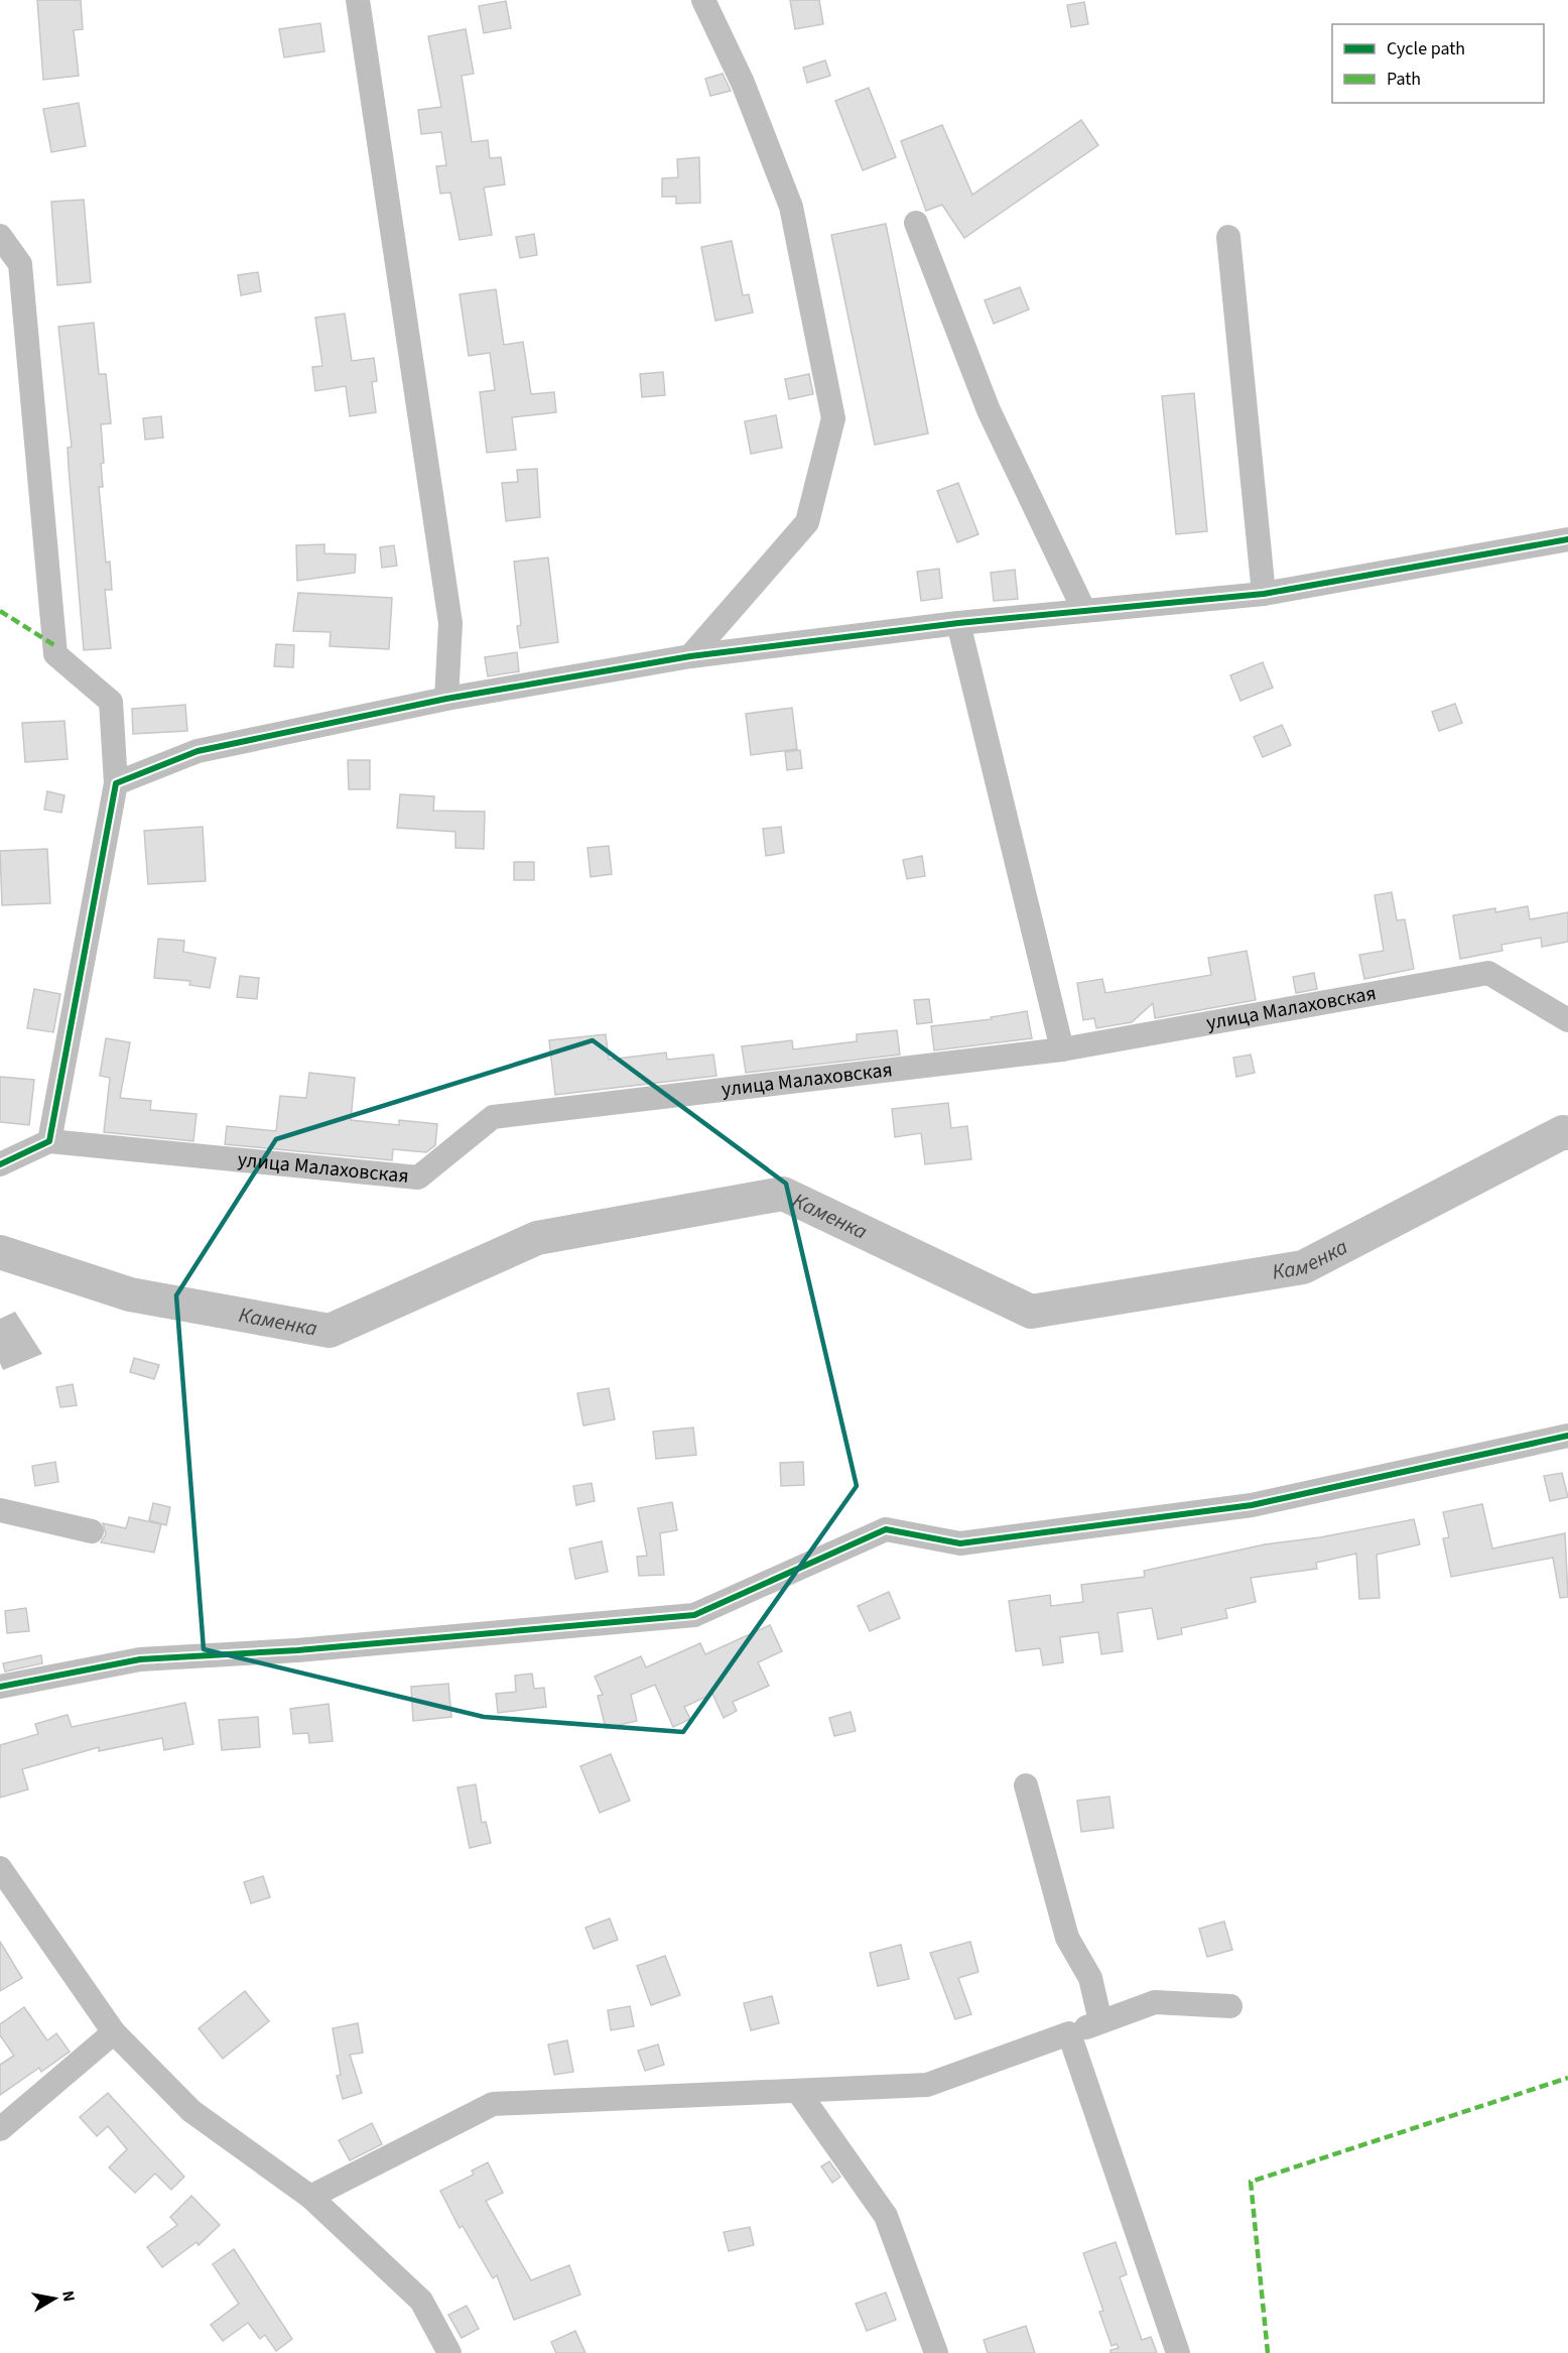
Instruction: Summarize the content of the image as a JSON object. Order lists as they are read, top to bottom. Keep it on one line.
{"streets":{"street":["улица Малаховская"]},"water":["Каменка"],"legend":["Cycle path","Path"],"north":"right"}
